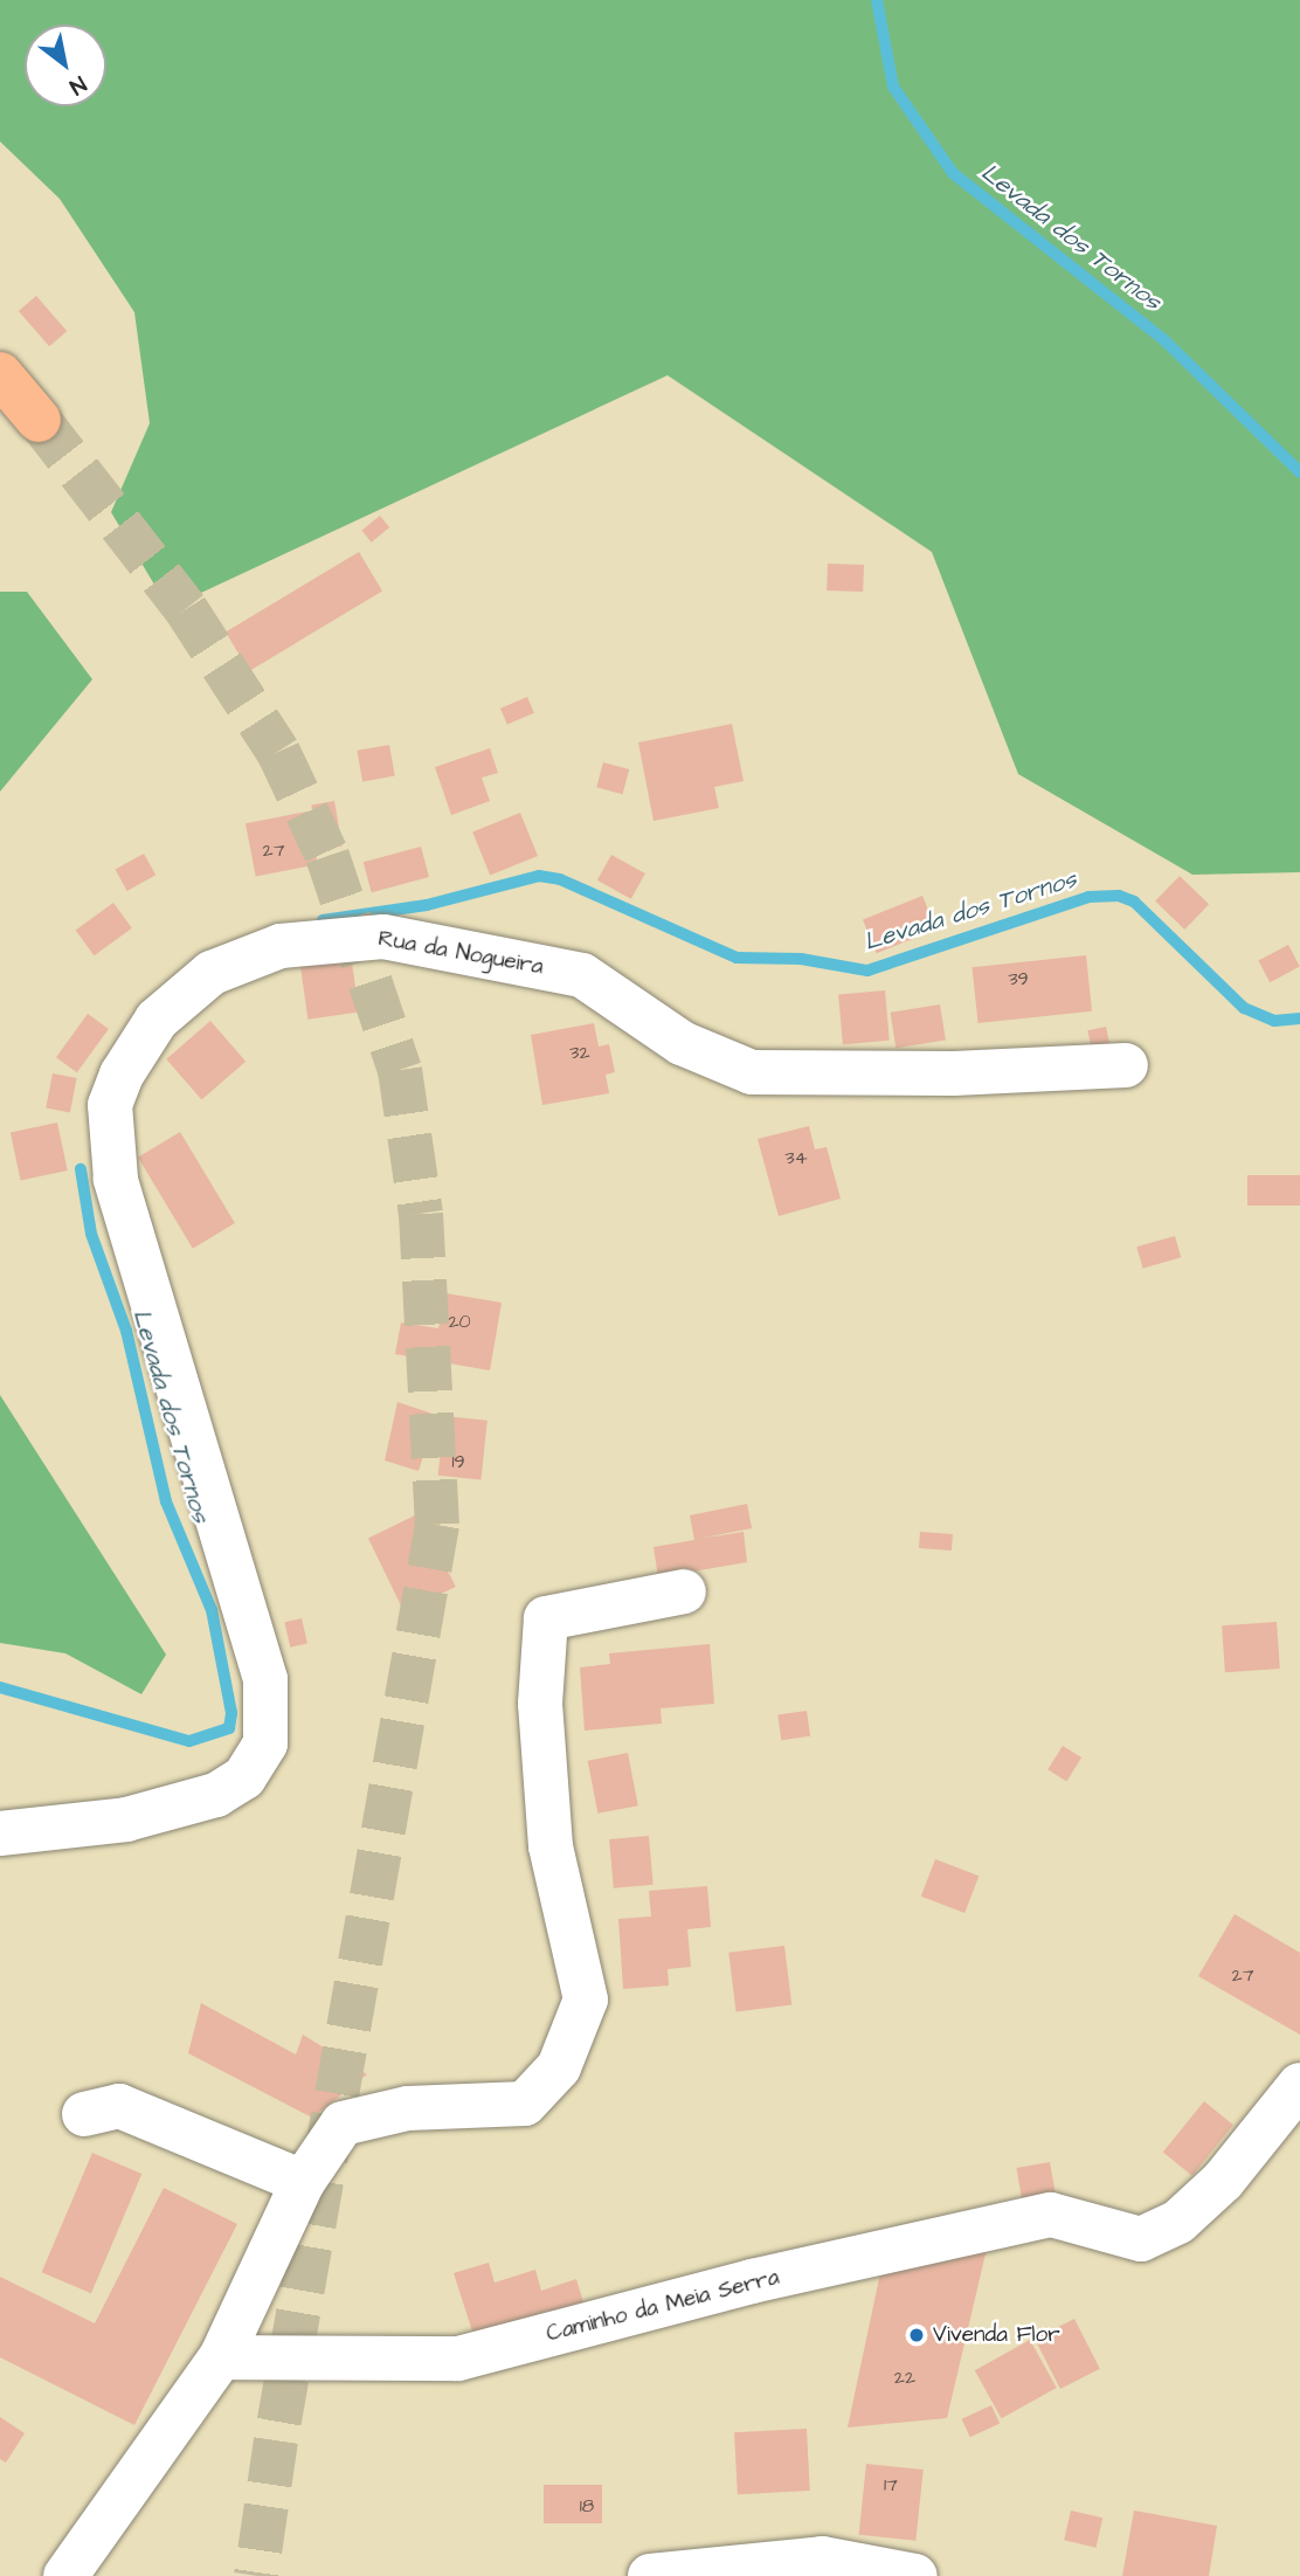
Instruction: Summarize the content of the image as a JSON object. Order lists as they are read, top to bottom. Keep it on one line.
{"streets":{"street":["Rua da Nogueira","Caminho da Meia Serra"]},"water":["Levada dos Tornos"],"places":["Vivenda Flor"],"house_numbers":["27","39","32","34","20","19","27","22","17","18"],"north":"bottom right"}
